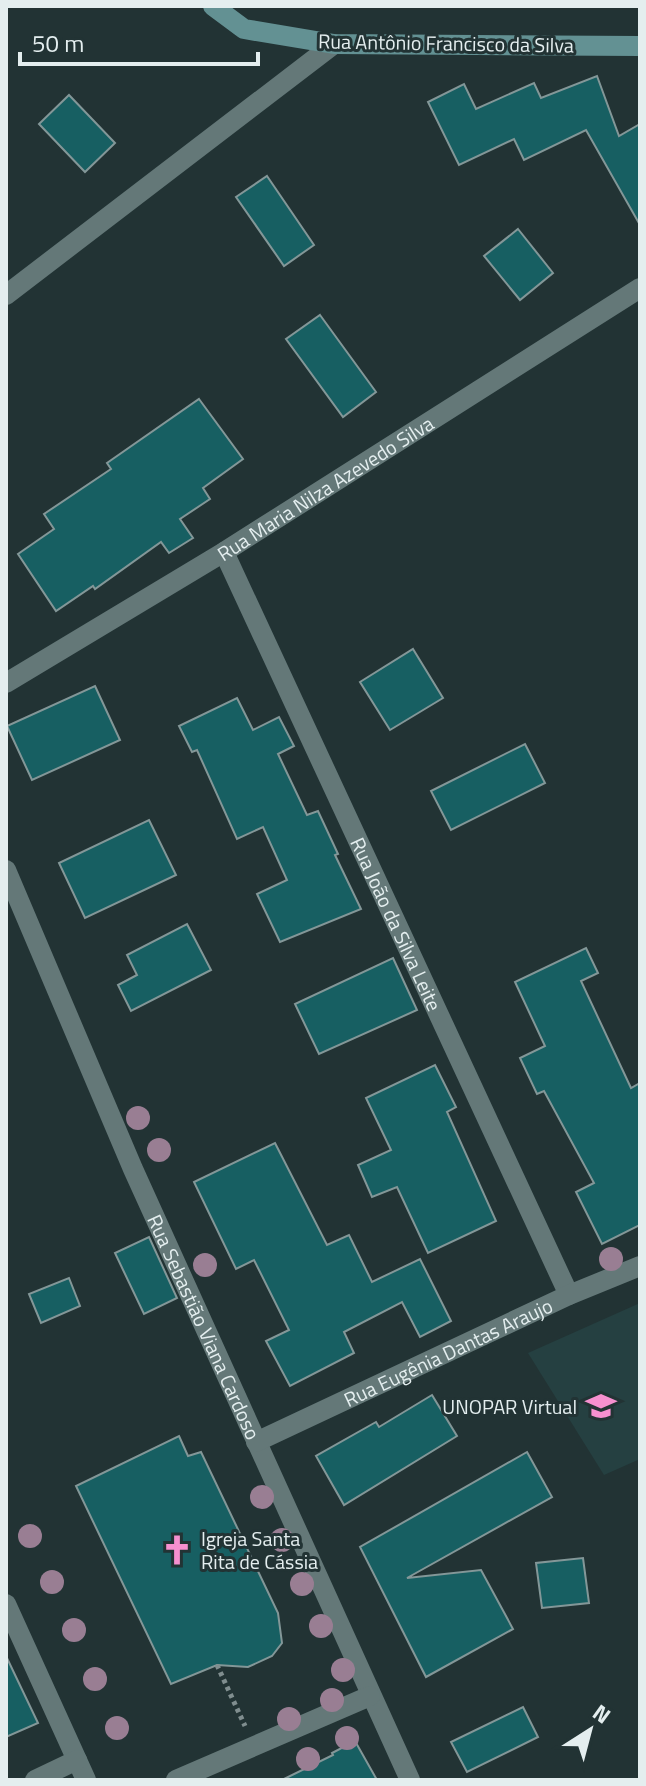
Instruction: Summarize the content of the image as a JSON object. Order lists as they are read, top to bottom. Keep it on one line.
{"streets":{"main road":["Rua Antônio Francisco da Silva"],"street":["Rua Maria Nilza Azevedo Silva","Rua João da Silva Leite","Rua Sebastião Viana Cardoso","Rua Eugênia Dantas Araujo"]},"crossings":[["Rua Maria Nilza Azevedo Silva","Rua João da Silva Leite"],["Rua João da Silva Leite","Rua Eugênia Dantas Araujo"],["Rua Sebastião Viana Cardoso","Rua Eugênia Dantas Araujo"]],"places":{"school or university":["UNOPAR Virtual"],"church":["Igreja Santa Rita de Cássia"]},"scale_bar":"50 m","north":"top right"}
